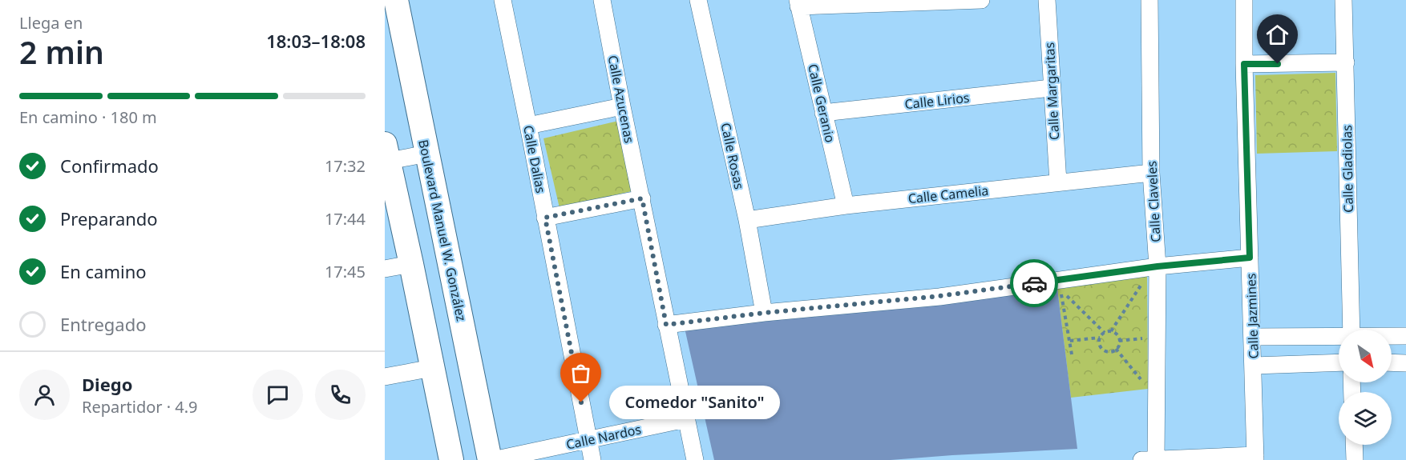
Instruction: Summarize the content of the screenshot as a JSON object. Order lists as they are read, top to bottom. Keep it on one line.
{"streets":{"street":["Calle Margaritas","Calle Azucenas","Calle Lirios","Calle Geranio","Calle Rosas","Calle Dalias","Calle Gladiolas","Calle Camelia","Calle Claveles","Boulevard Manuel W. González","Calle Jazmines","Calle Nardos"]},"crossings":[["Calle Margaritas","Calle Lirios"],["Calle Margaritas","Calle Camelia"],["Calle Azucenas","Calle Nardos"],["Calle Lirios","Calle Geranio"],["Calle Geranio","Calle Camelia"],["Calle Rosas","Calle Camelia"],["Calle Dalias","Calle Nardos"],["Calle Camelia","Calle Claveles"],["Boulevard Manuel W. González","Calle Nardos"]],"places":["Comedor \"Sanito\""],"north":"bottom right","page":{"heading":["2 min","Llega en","18:03–18:08"],"panel":["Diego","Repartidor · 4.9"],"bar":"En camino · 180 m","list":[["Confirmado","17:32"],["Preparando","17:44"],["En camino","17:45"],"Entregado"],"bubble":"Comedor \"Sanito\""}}
